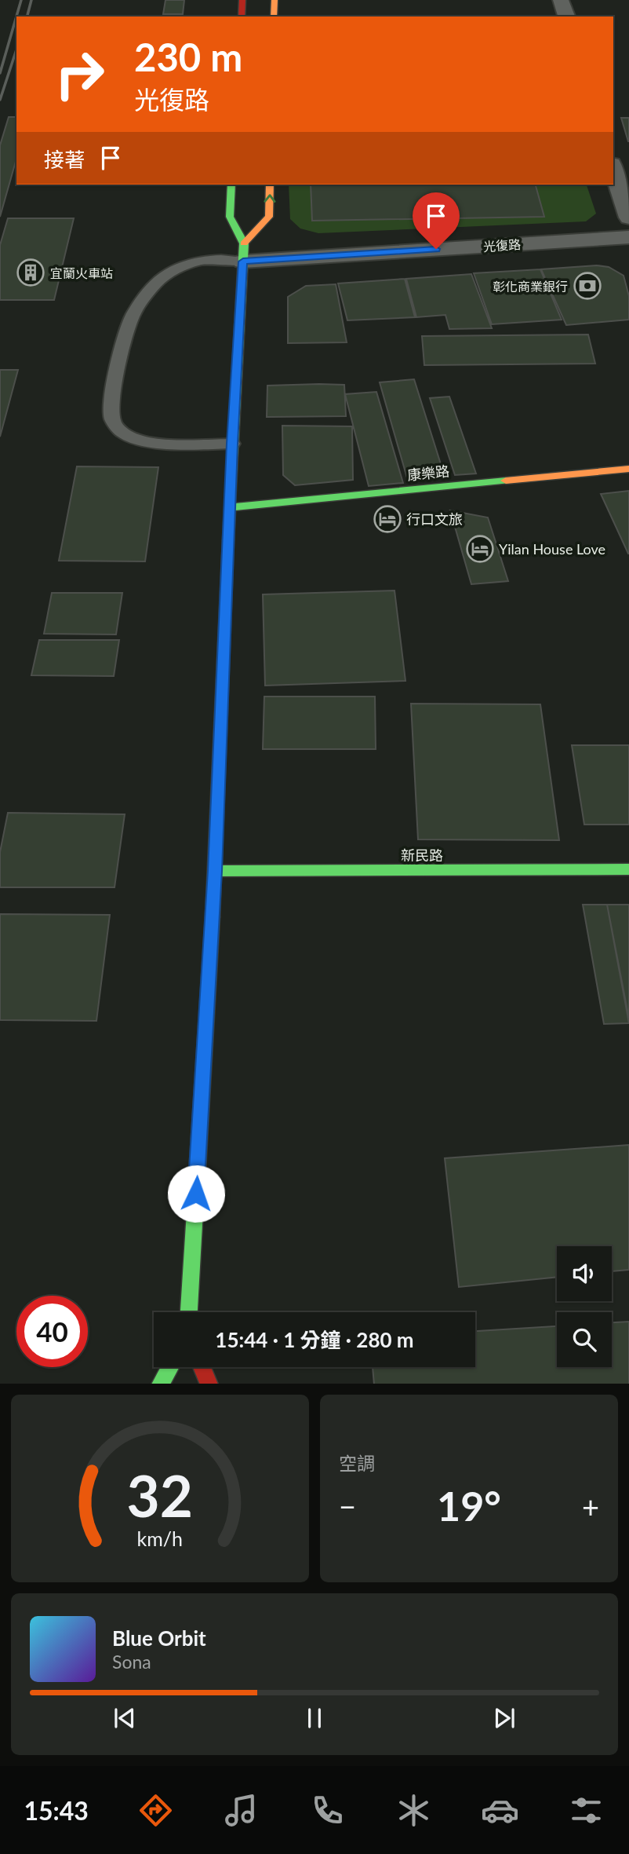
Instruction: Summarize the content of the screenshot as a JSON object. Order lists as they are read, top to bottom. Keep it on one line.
{"streets":{"street":["光復路","康樂路","新民路"]},"places":{"building":["宜蘭火車站"],"bank":["彰化商業銀行"],"hotel":["行口文旅","Yilan House Love"]},"page":{"turn":["230 m","光復路"],"then":"接著","limit":"40","trip":"15:44 · 1 分鐘 · 280 m","tile":"空調","heat":["−","19°","+"],"song":["Blue Orbit","Sona"],"tabs":"15:43","gauge":["32","km/h"]}}
